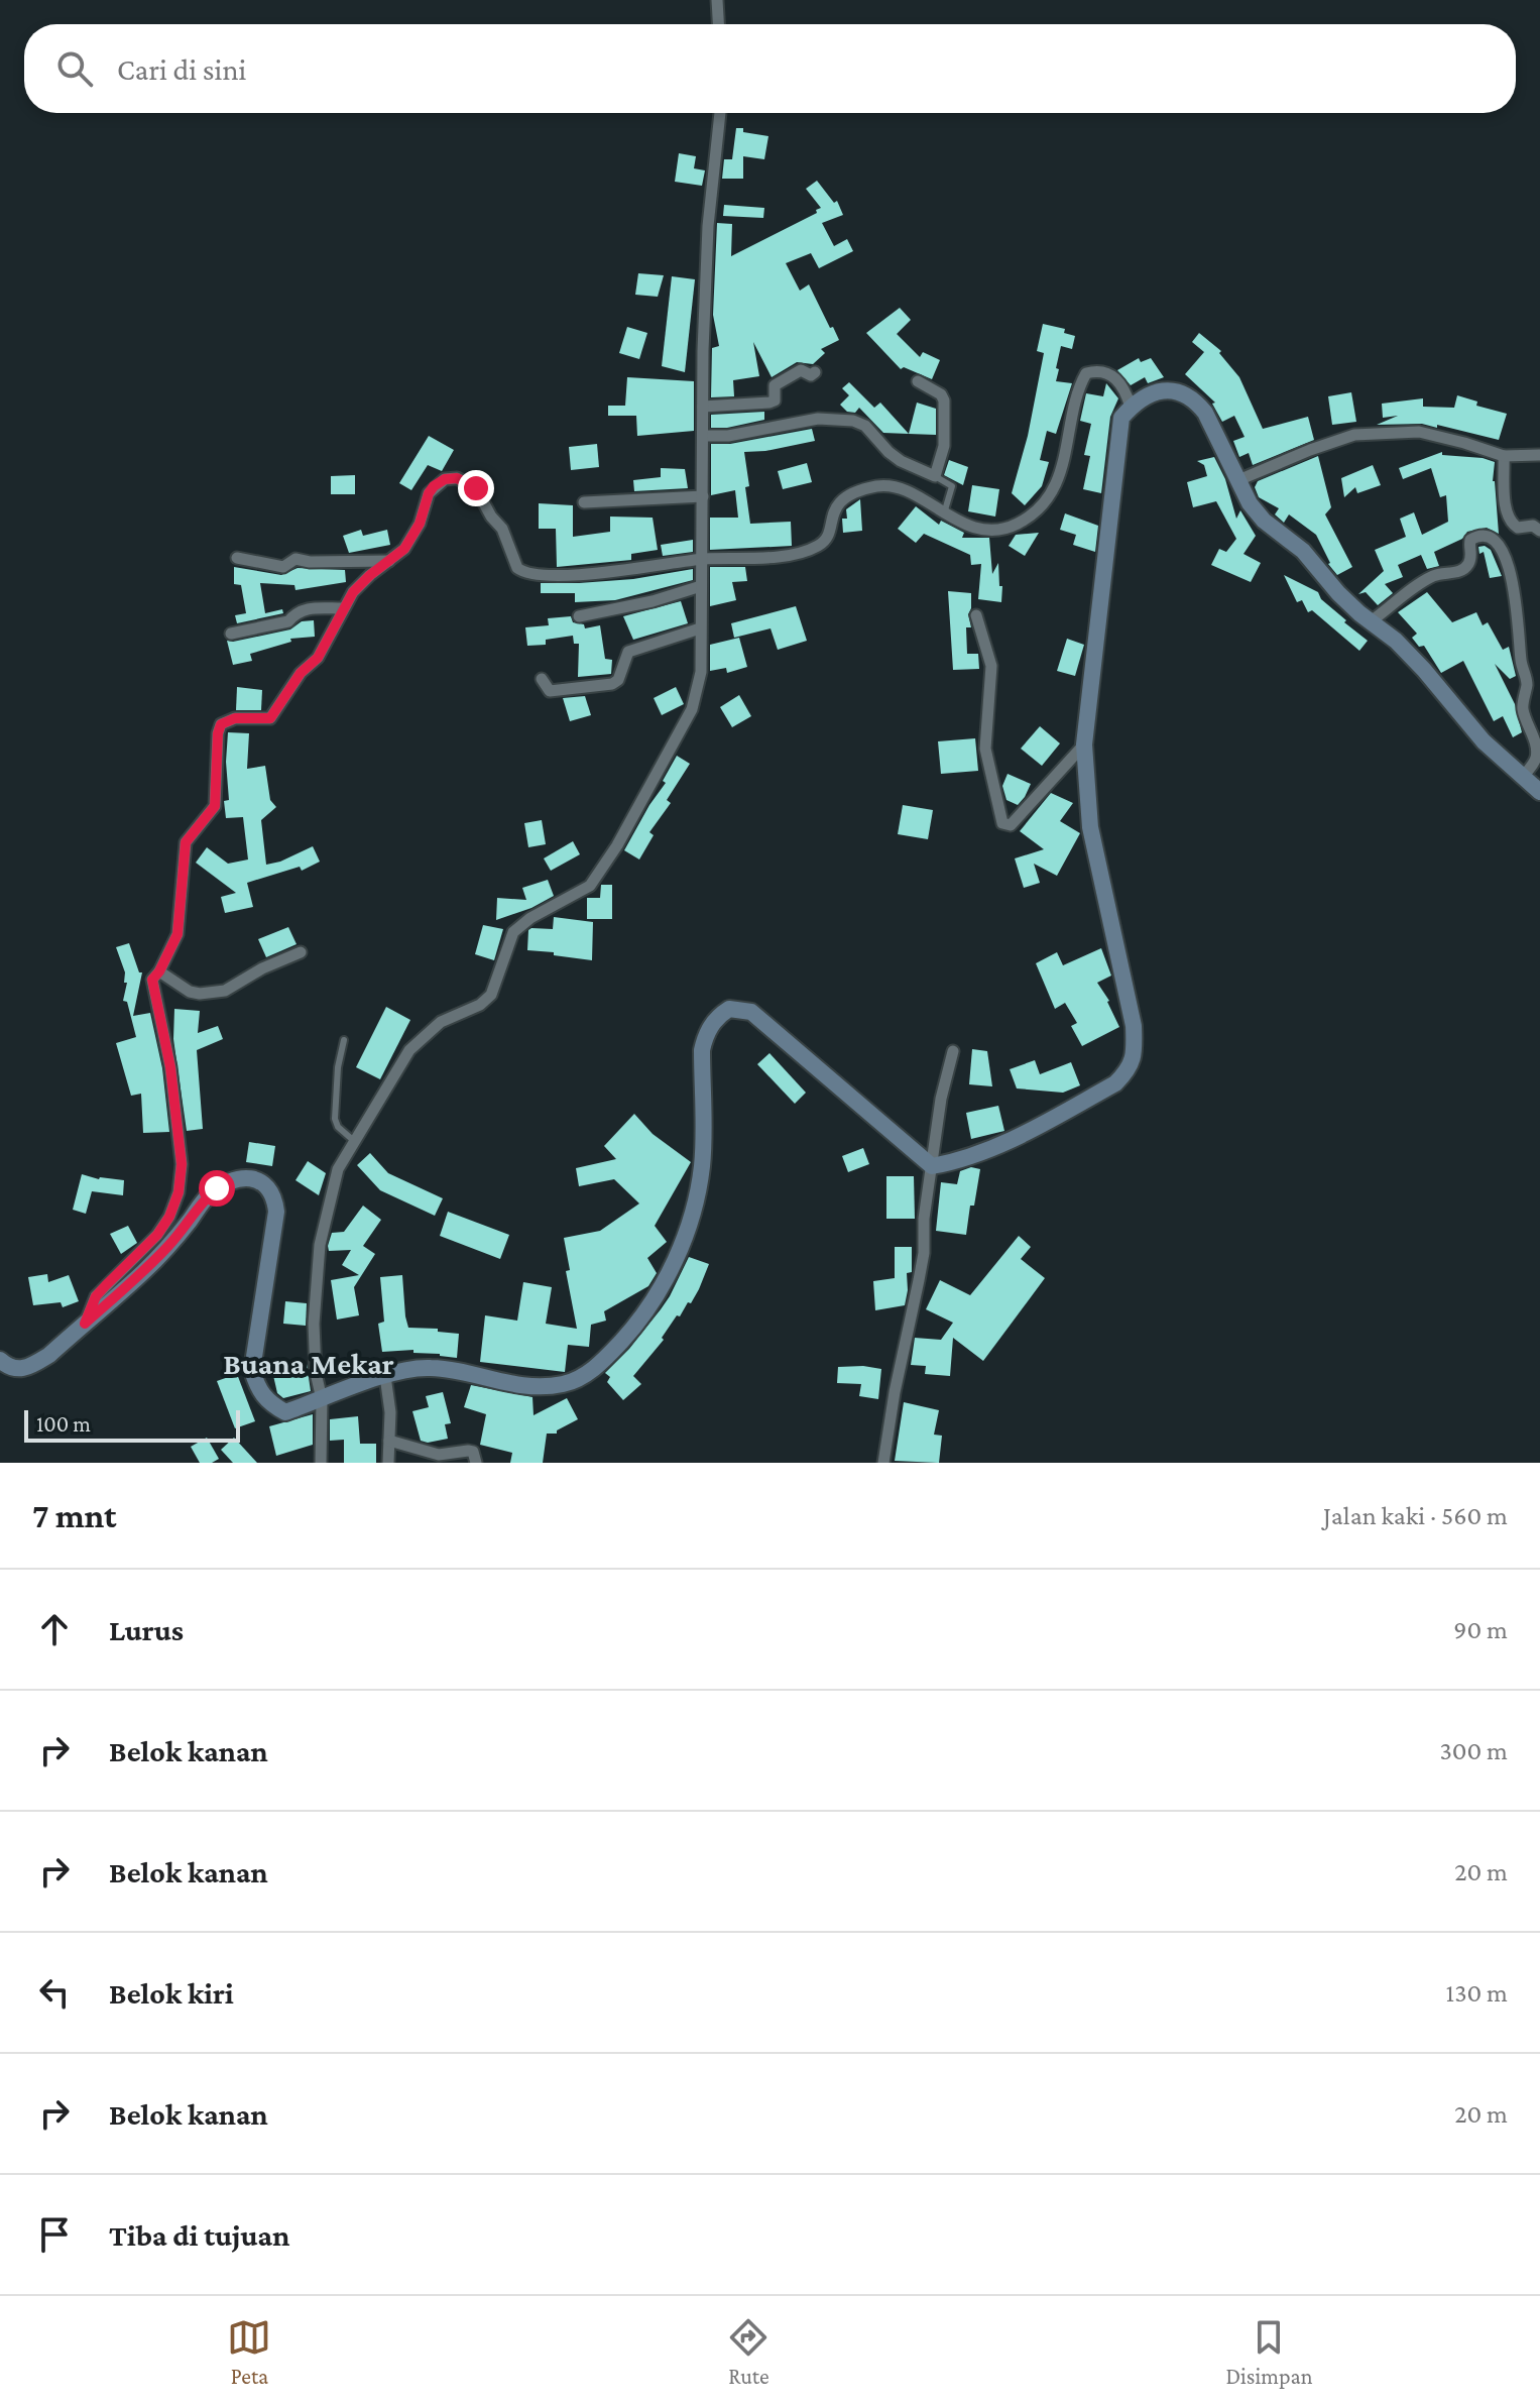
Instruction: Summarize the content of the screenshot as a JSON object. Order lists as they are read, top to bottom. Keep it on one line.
{"districts":["Buana Mekar"],"scale_bar":"100 m","page":{"search":"Cari di sini","scale":"100 m","heading":["7 mnt","Jalan kaki · 560 m"],"list":[["Lurus","90 m"],["Belok kanan","300 m"],["Belok kanan","20 m"],["Belok kiri","130 m"],["Belok kanan","20 m"],"Tiba di tujuan"],"nav":["Peta","Rute","Disimpan"]}}
